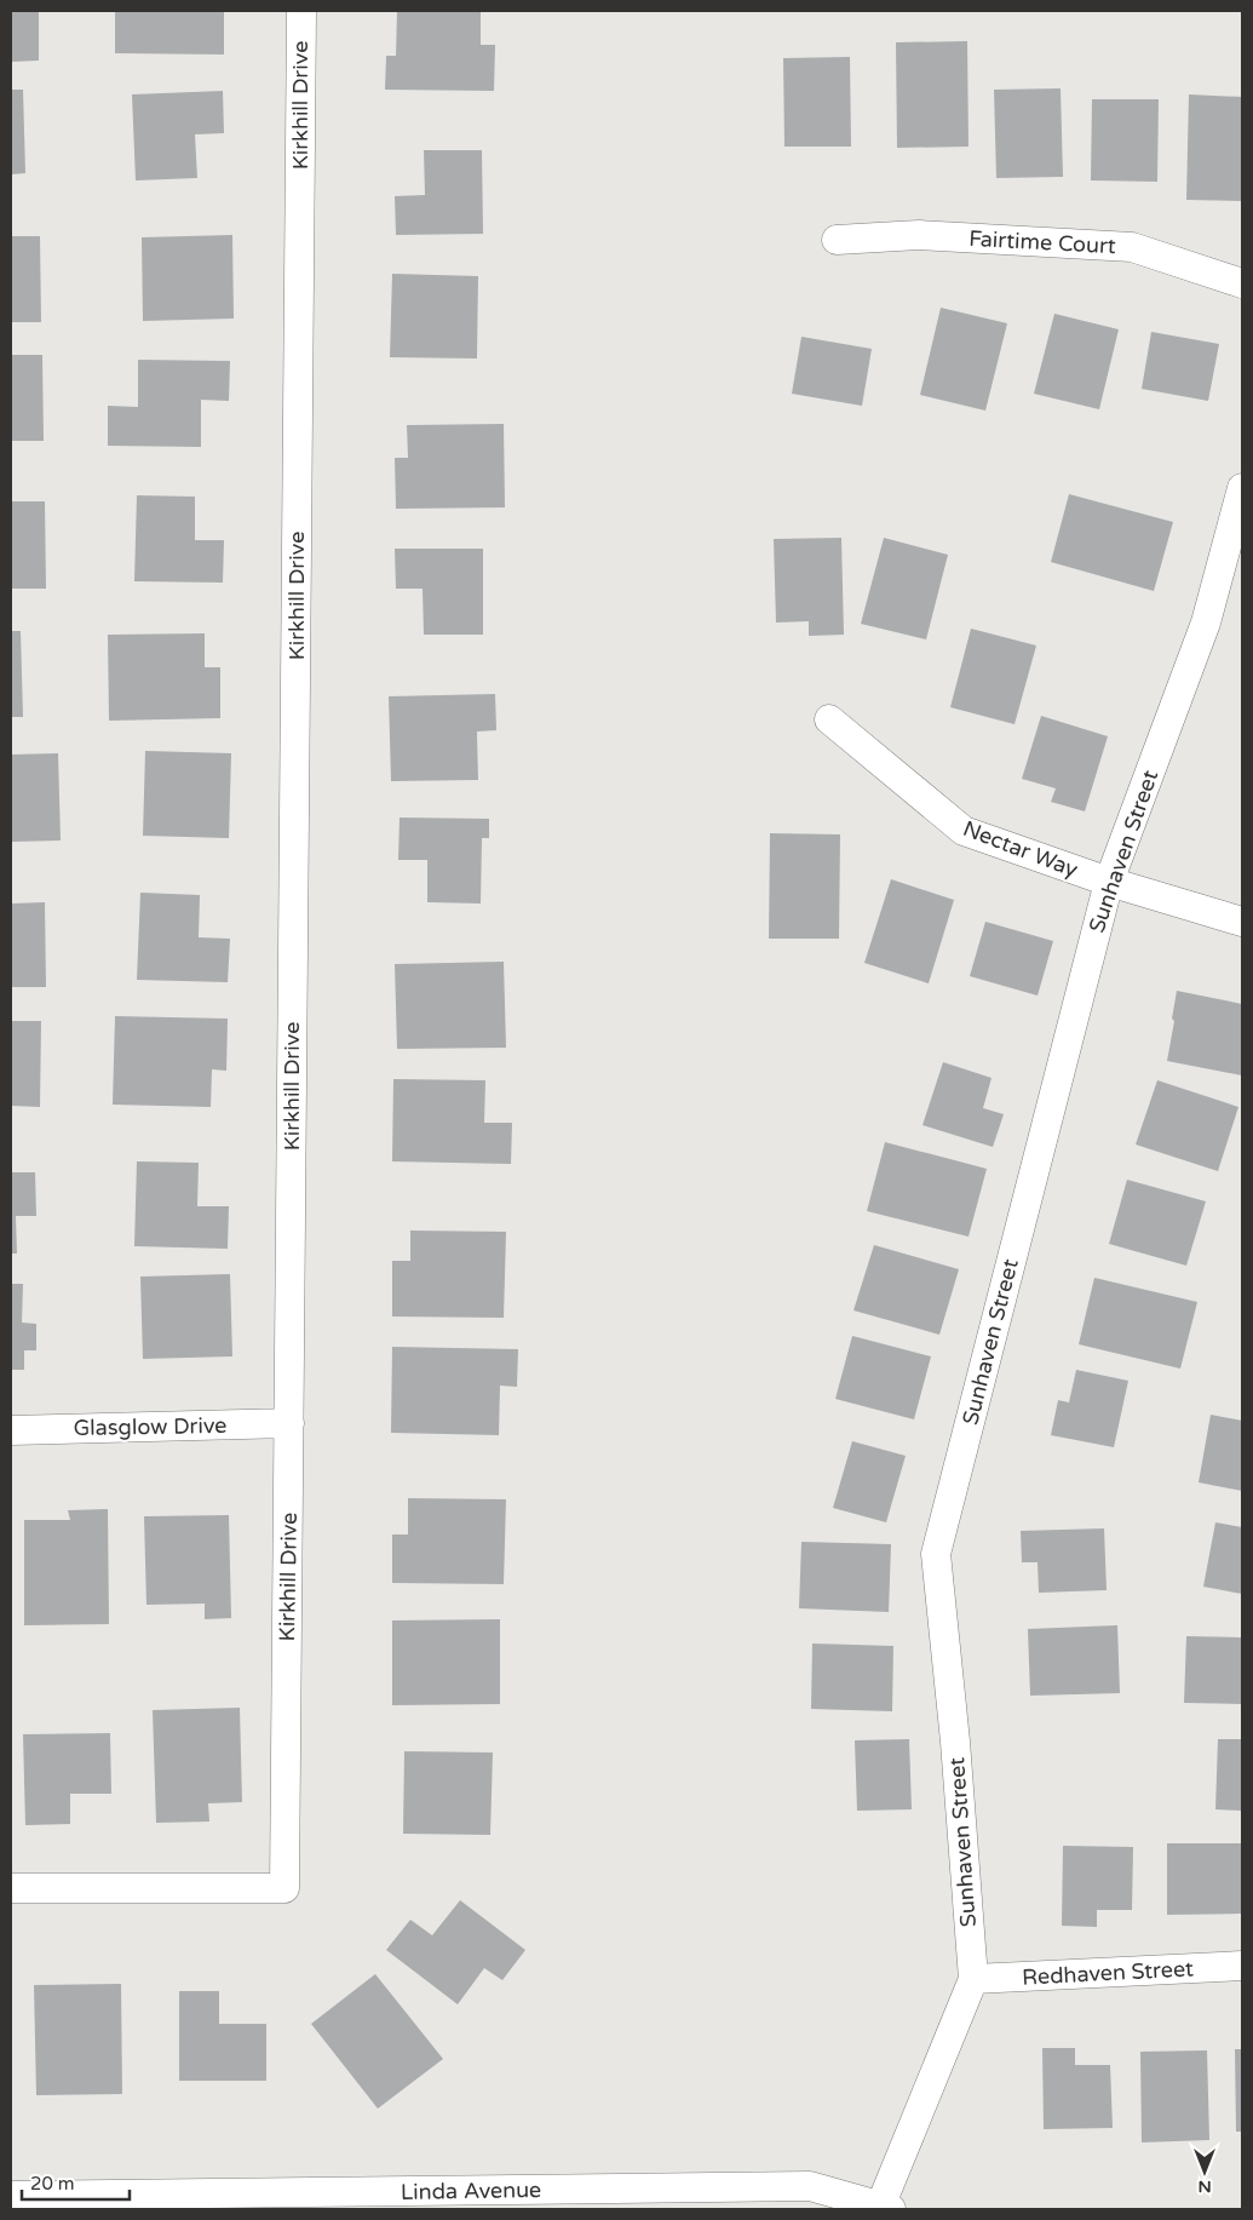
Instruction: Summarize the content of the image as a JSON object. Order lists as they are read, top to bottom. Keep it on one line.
{"streets":{"street":["Kirkhill Drive","Fairtime Court","Nectar Way","Sunhaven Street","Glasglow Drive","Redhaven Street","Linda Avenue"]},"crossings":[["Kirkhill Drive","Glasglow Drive"],["Nectar Way","Sunhaven Street"],["Sunhaven Street","Redhaven Street"],["Sunhaven Street","Linda Avenue"]],"scale_bar":"20 m","north":"bottom"}
